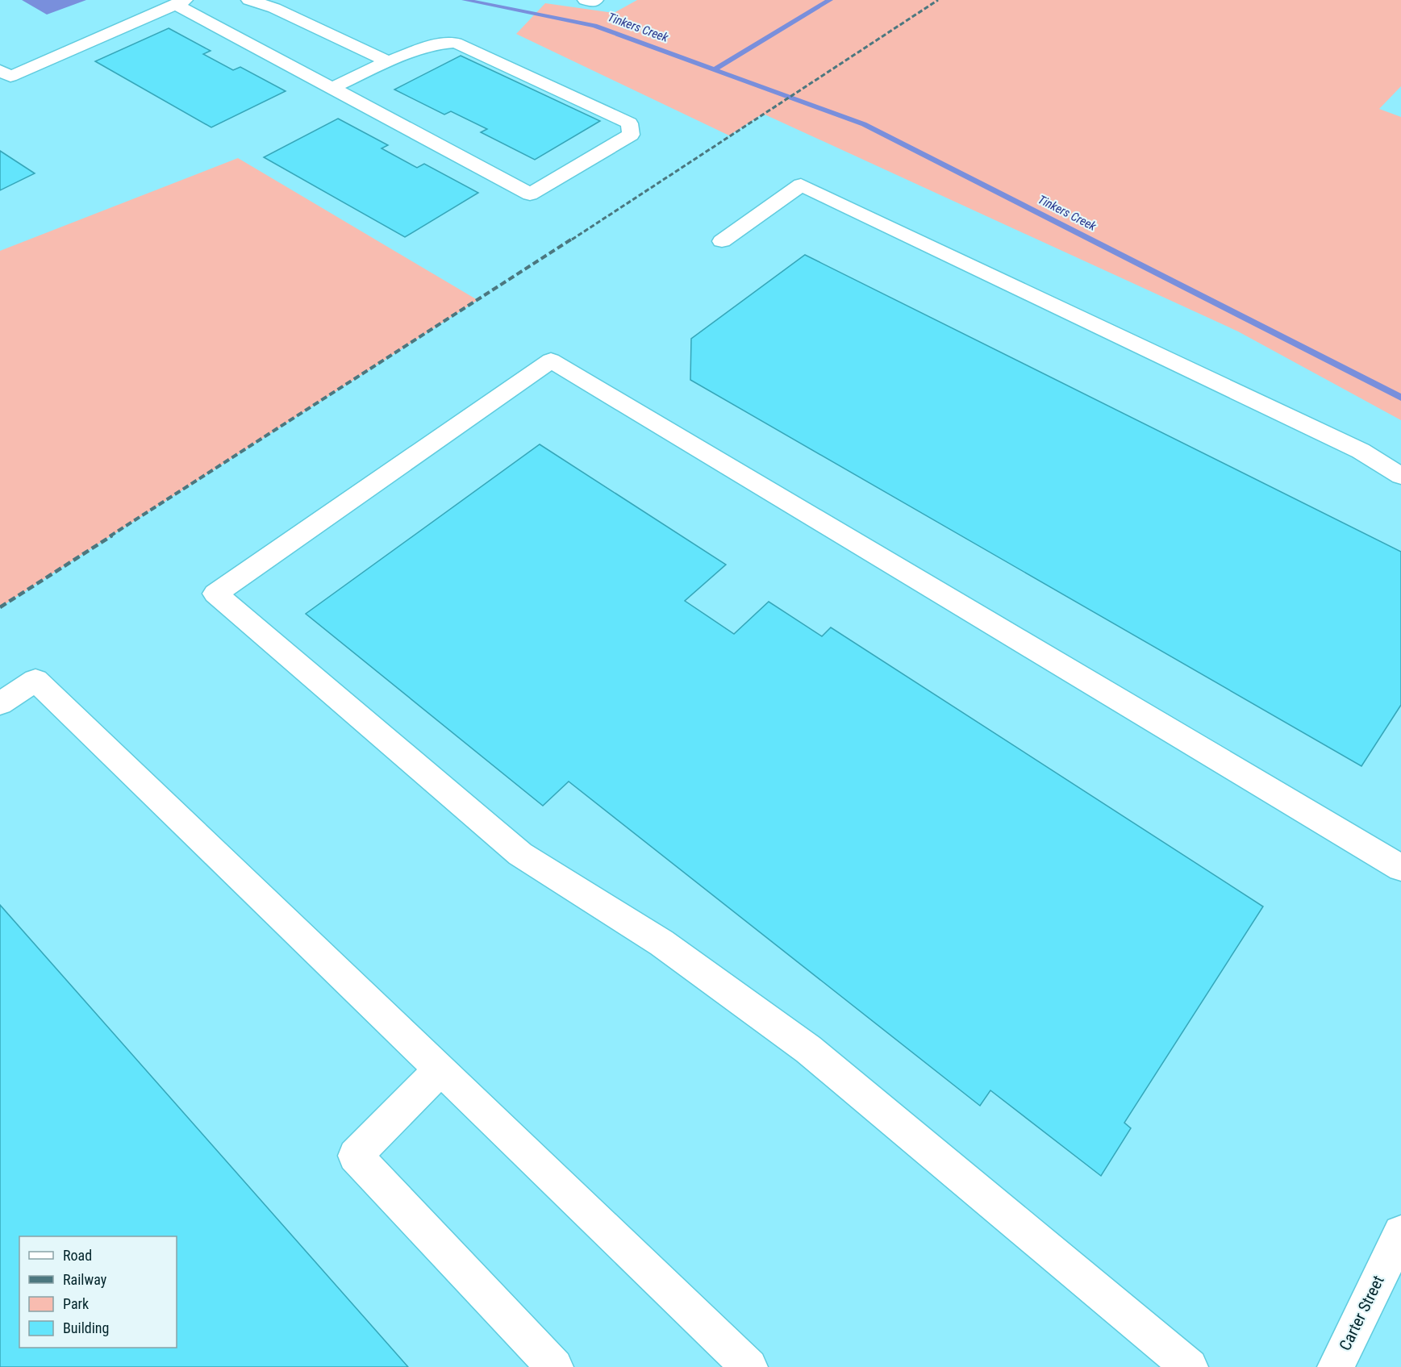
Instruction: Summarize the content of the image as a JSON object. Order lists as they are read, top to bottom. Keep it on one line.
{"streets":{"street":["Carter Street"]},"water":["Tinkers Creek"],"legend":["Road","Railway","Park","Building"]}
